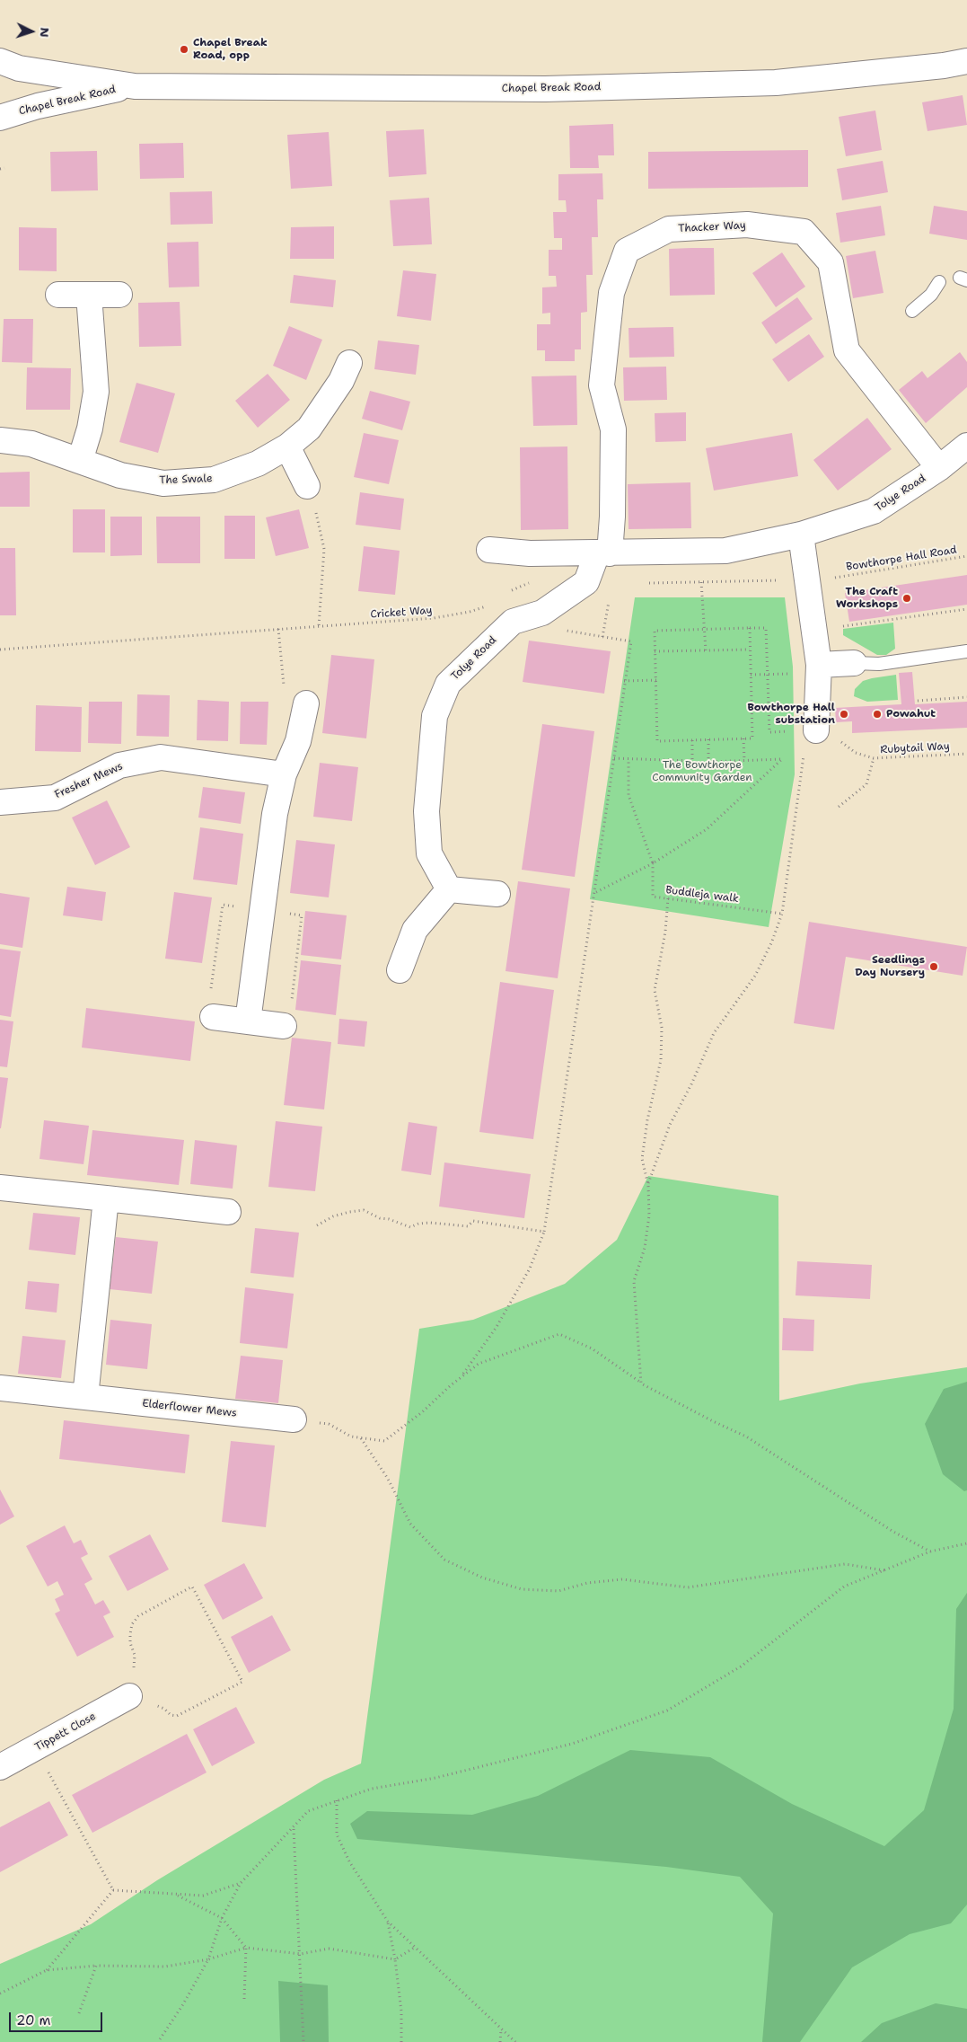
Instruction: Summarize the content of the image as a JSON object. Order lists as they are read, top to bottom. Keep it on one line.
{"streets":{"street":["Chapel Break Road","Thacker Way","The Swale","Tolye Road","Fresher Mews","Elderflower Mews","Tippett Close"],"path":["Bowthorpe Hall Road","Cricket Way","Rubytail Way","Buddleja walk"]},"crossings":[["Thacker Way","Tolye Road"]],"parks":["The Bowthorpe Community Garden"],"places":["Chapel Break Road, opp","The Craft Workshops","Bowthorpe Hall substation","Powahut","Seedlings Day Nursery"],"scale_bar":"20 m","north":"right"}
